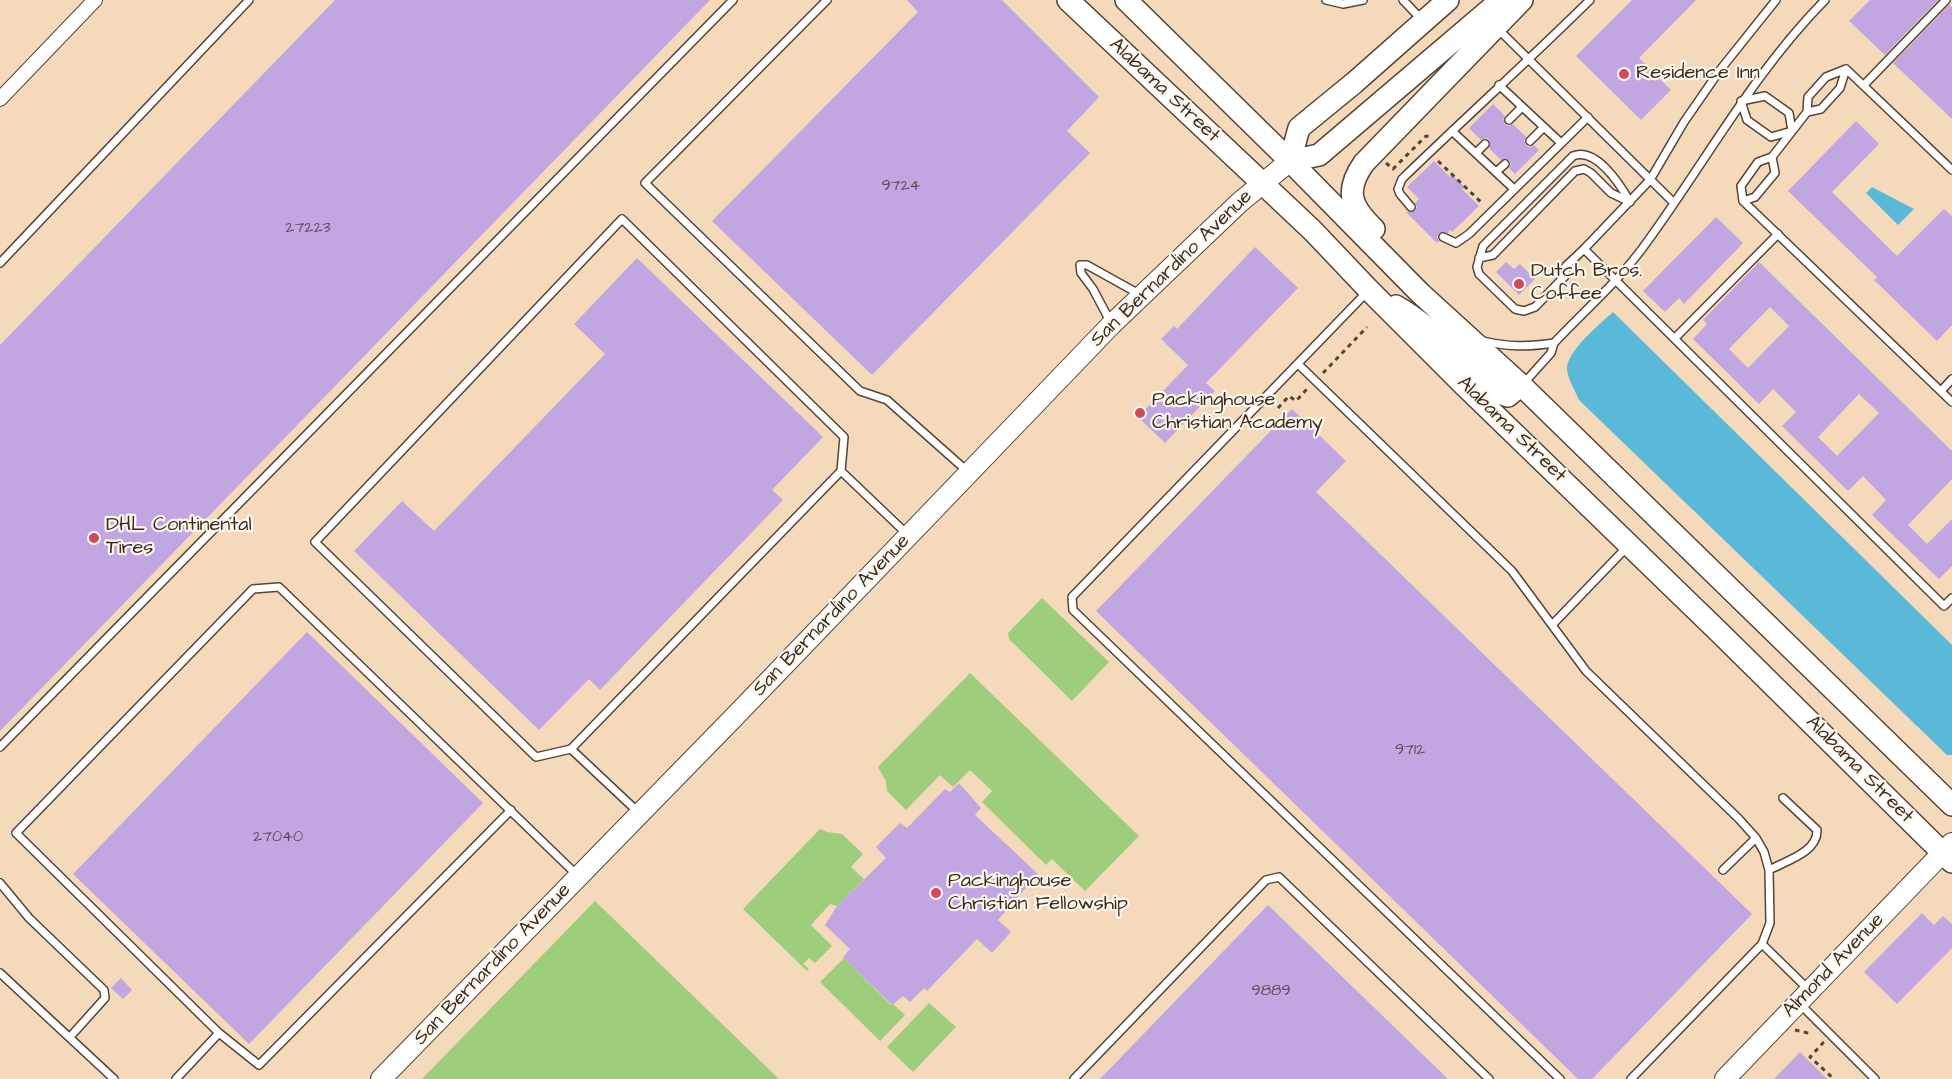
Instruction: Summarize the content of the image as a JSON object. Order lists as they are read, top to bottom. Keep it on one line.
{"streets":{"main road":["Alabama Street","San Bernardino Avenue","Almond Avenue"]},"crossings":[["Alabama Street","San Bernardino Avenue"],["Alabama Street","Almond Avenue"]],"places":["Residence Inn","Dutch Bros. Coffee","Packinghouse Christian Academy","DHL Continental Tires","Packinghouse Christian Fellowship"],"house_numbers":["9724","27223","9712","27040","9889"]}
